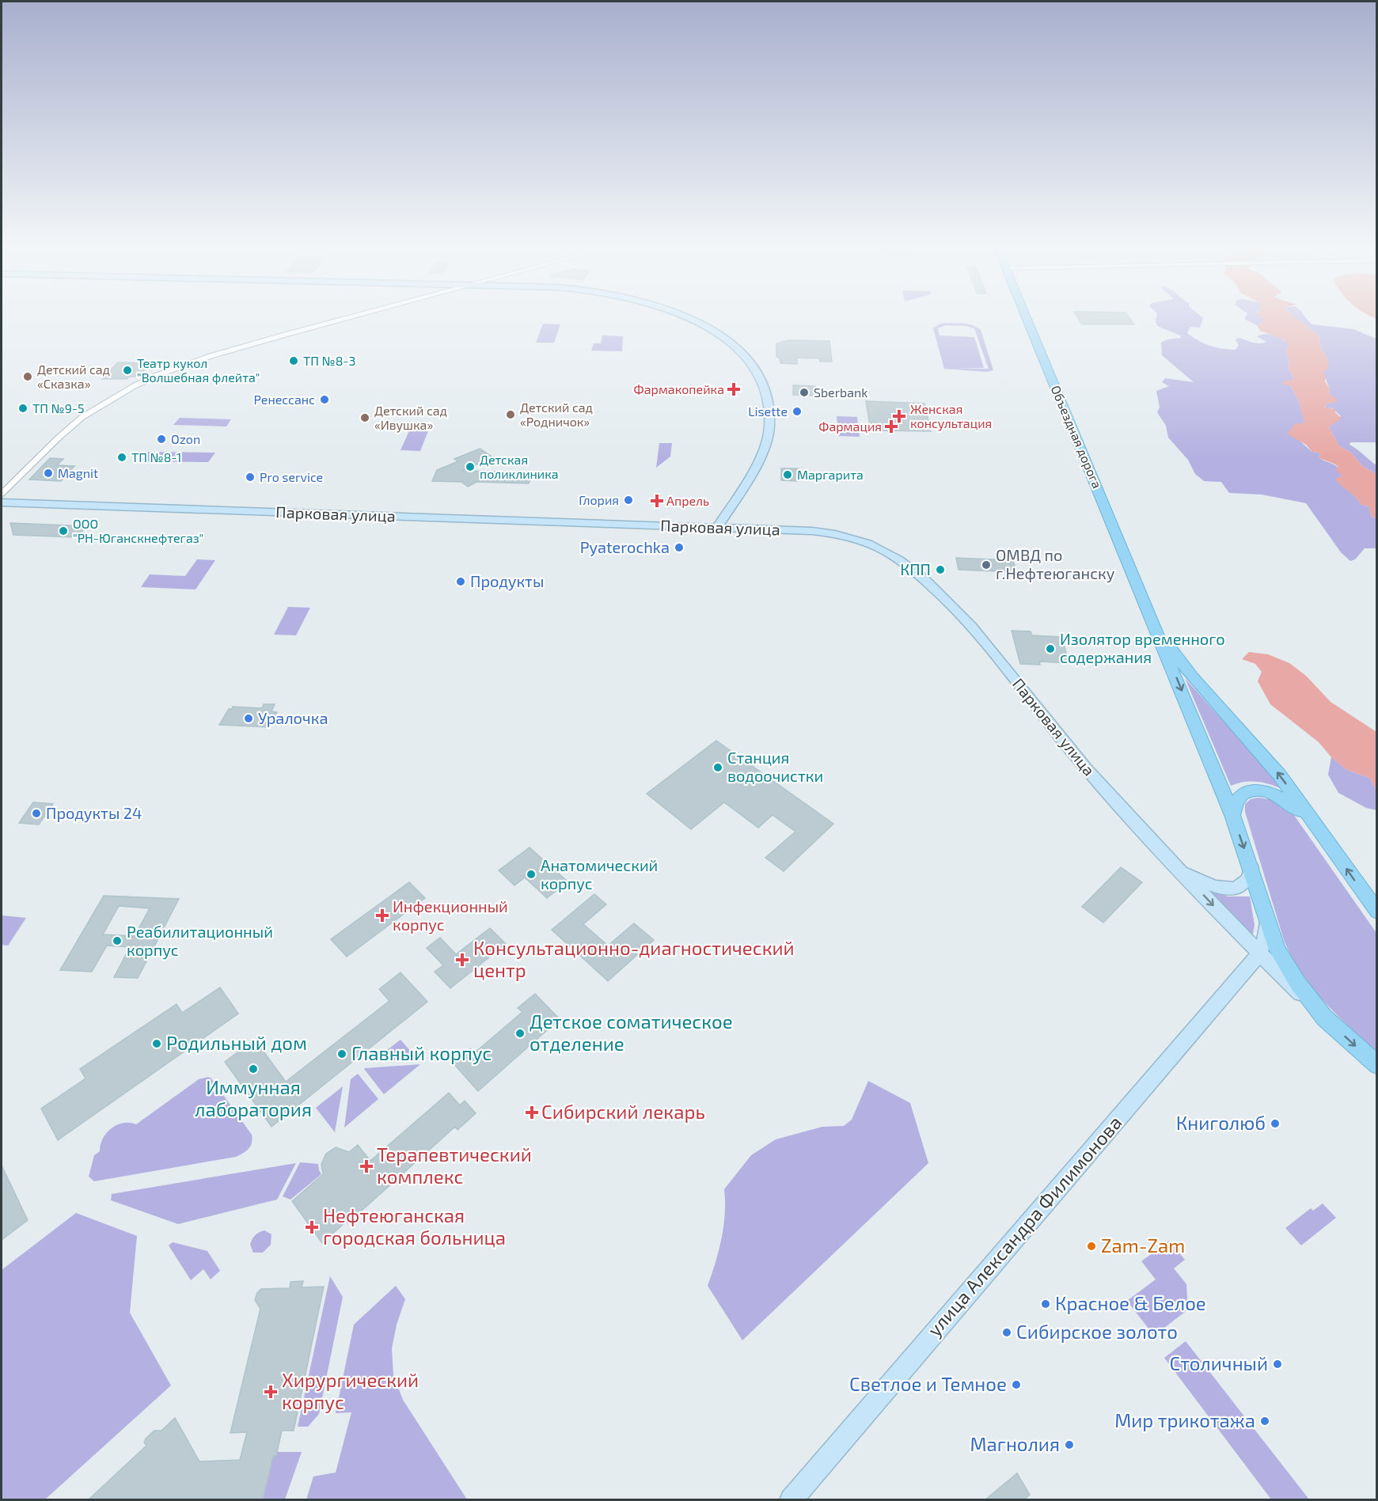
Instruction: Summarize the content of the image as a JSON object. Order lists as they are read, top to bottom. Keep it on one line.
{"streets":{"main road":["Объездная дорога","Парковая улица","улица Александра Филимонова"]},"crossings":[["Парковая улица","улица Александра Филимонова"]],"places":{"other":["ТП №8-3","Театр кукол \"Волшебная флейта\"","Детский сад «Сказка»","Sberbank","Ренессанс","ТП №9-5","Lisette","Детский сад «Родничок»","Детский сад «Ивушка»","Ozon","ТП №8-1","Детская поликлиника","Magnit","Маргарита","Pro service","Глория","ООО \"РН-Юганскнефтегаз\"","Pyaterochka","ОМВД по г.Нефтеюганску","КПП","Продукты","Изолятор временного содержания","Уралочка","Станция водоочистки","Продукты 24","Анатомический корпус","Реабилитационный корпус","Детское соматическое отделение","Родильный дом","Главный корпус","Иммунная лаборатория","Книголюб","Zam-Zam","Красное & Белое","Сибирское золото","Столичный","Светлое и Темное","Мир трикотажа","Магнолия"],"health":["Фармакопейка","Женская консультация","Фармация","Апрель","Инфекционный корпус","Консультационно-диагностический центр","Сибирский лекарь","Терапевтический комплекс","Нефтеюганская городская больница","Хирургический корпус"]}}
